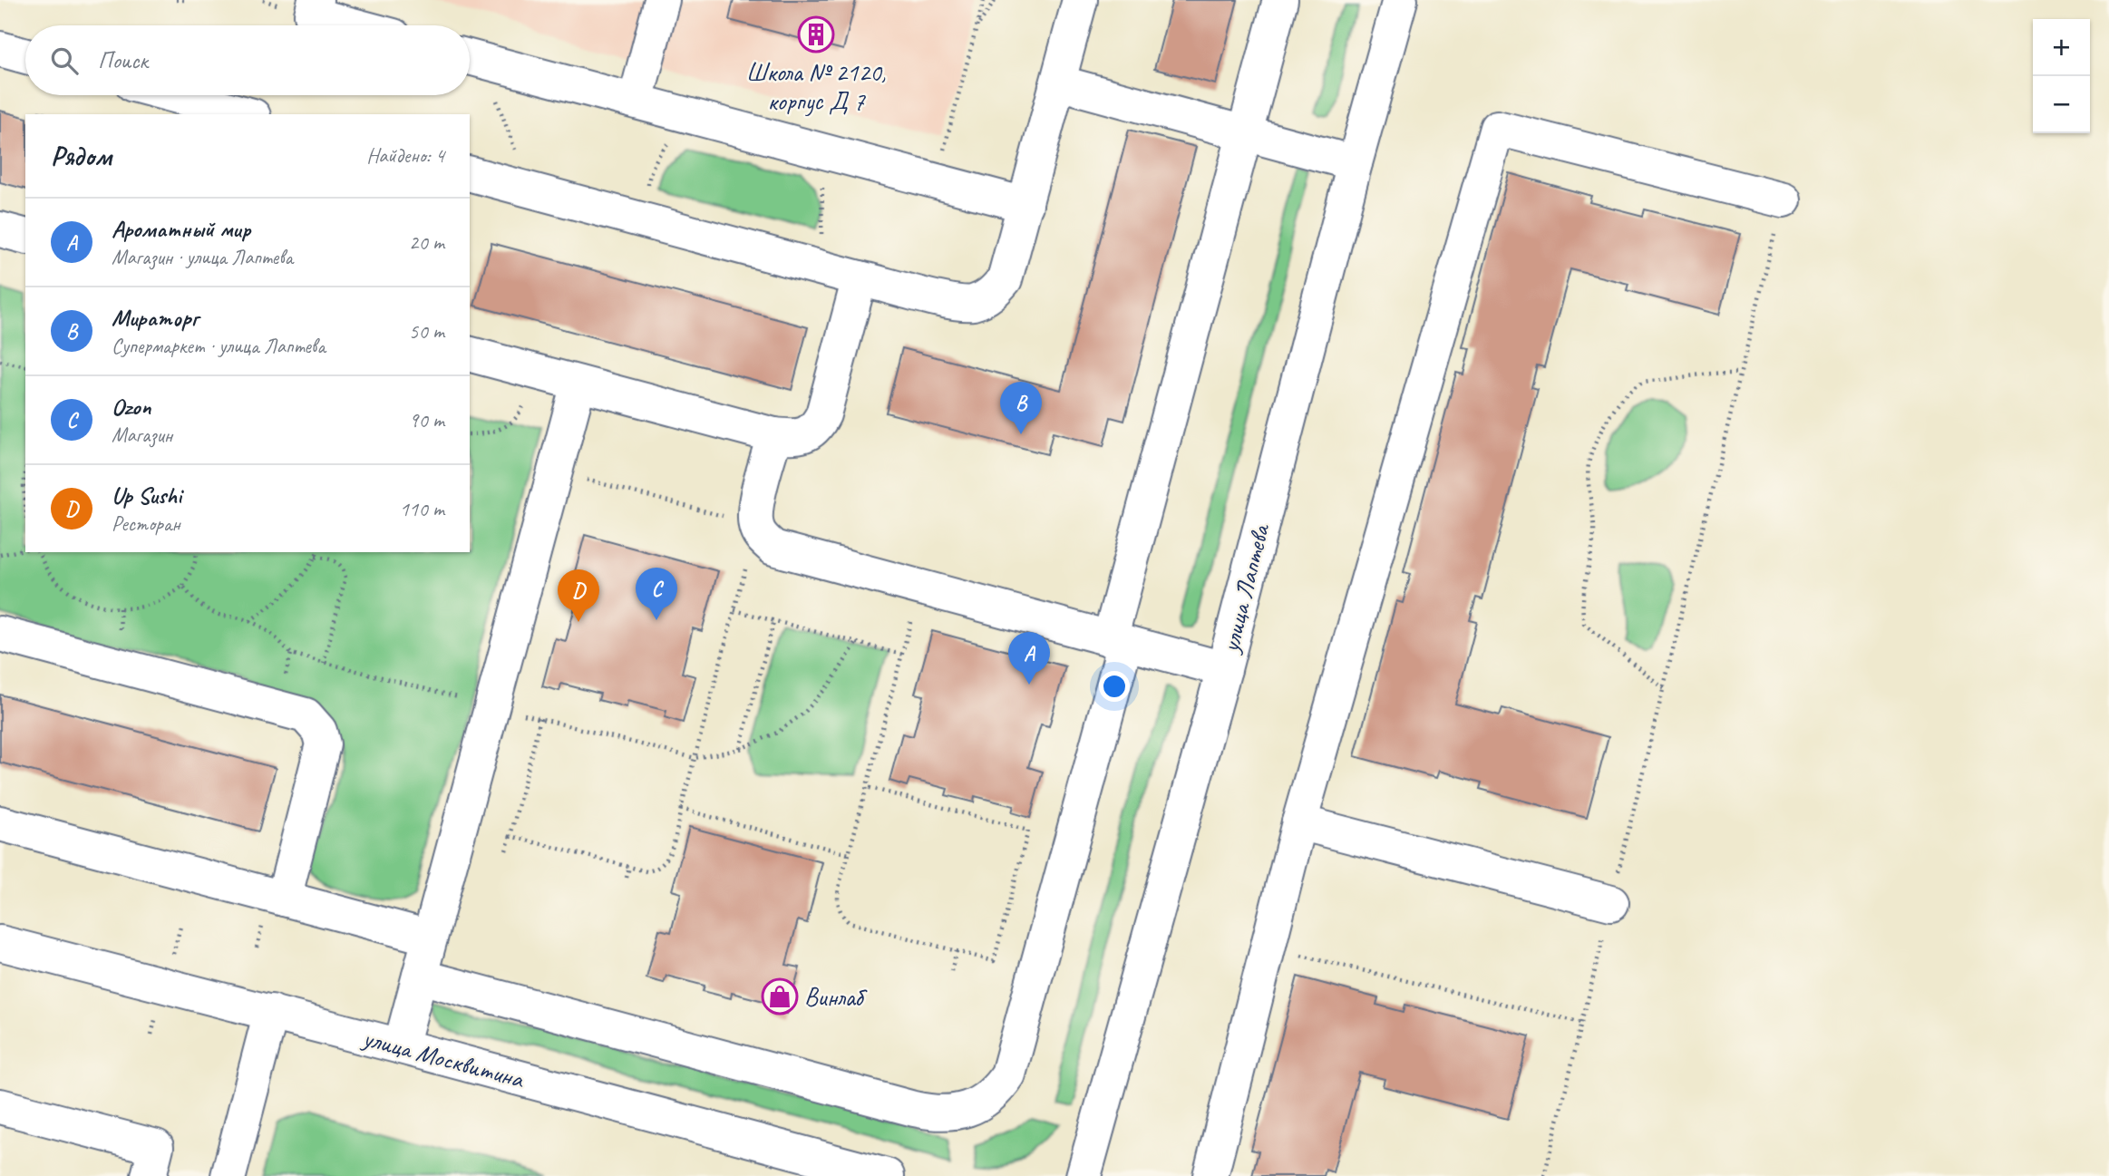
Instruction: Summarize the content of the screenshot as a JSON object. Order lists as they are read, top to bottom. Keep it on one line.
{"streets":{"street":["улица Лаптева","улица Москвитина"]},"places":{"building":["Школа № 2120, корпус Д 7"],"shop":["Винлаб"]},"page":{"map_buttons":["+","−"],"search":"Поиск","heading":["Рядом","Найдено: 4"],"list":[{"mark":"A","name":"Ароматный мир","note":"Магазин · улица Лаптева","value":"20 m"},{"mark":"B","name":"Мираторг","note":"Супермаркет · улица Лаптева","value":"50 m"},{"mark":"C","name":"Ozon","note":"Магазин","value":"90 m"},{"mark":"D","name":"Up Sushi","note":"Ресторан","value":"110 m"}],"pins":["B","C","D","A"]}}
